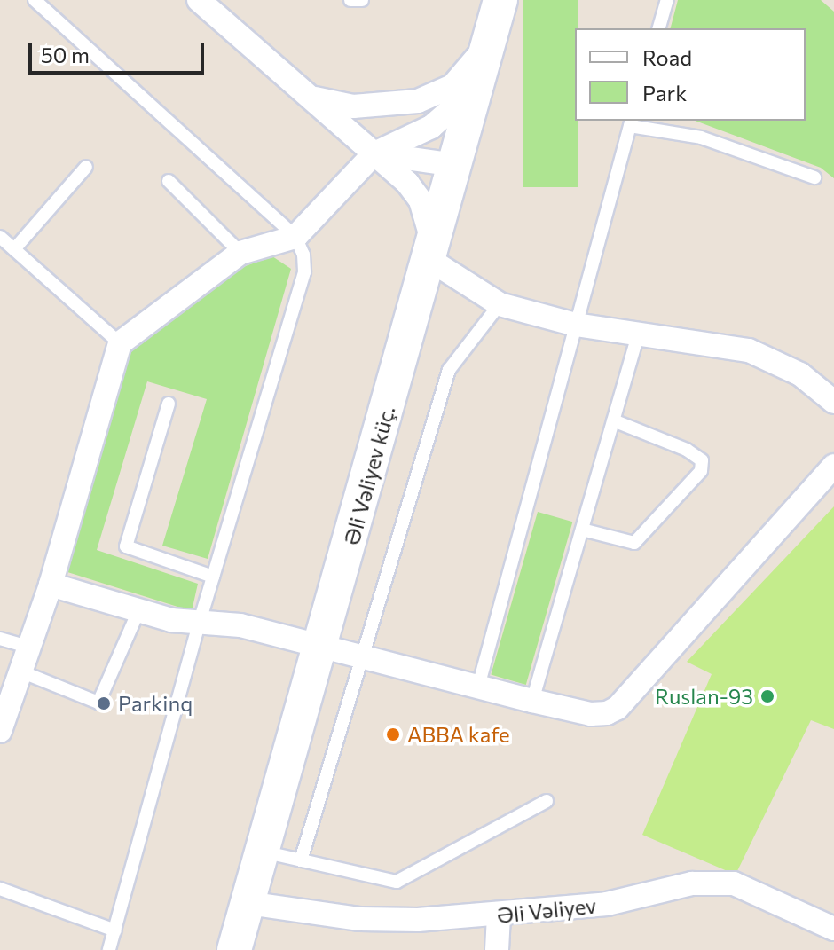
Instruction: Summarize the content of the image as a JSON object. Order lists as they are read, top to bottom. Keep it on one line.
{"streets":{"street":["Əli Vəliyev küç.","Əli Vəliyev"]},"crossings":[["Əli Vəliyev küç.","Əli Vəliyev"]],"places":["Ruslan-93","Parkinq","ABBA kafe"],"legend":["Road","Park"],"scale_bar":"50 m"}
